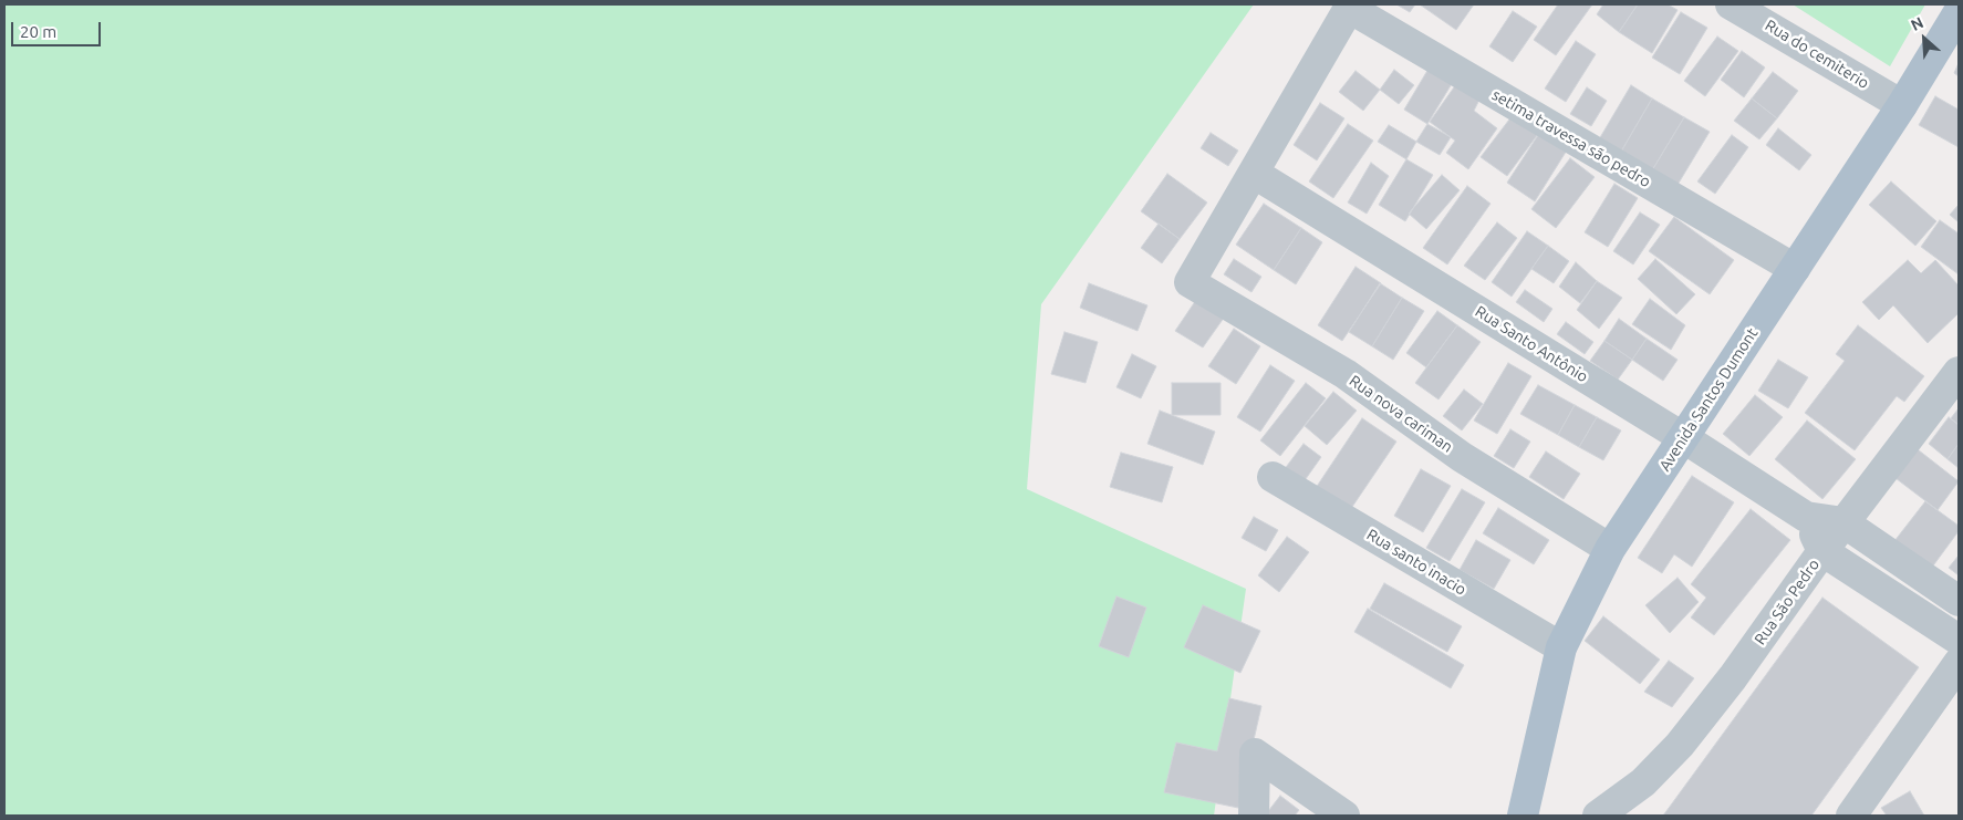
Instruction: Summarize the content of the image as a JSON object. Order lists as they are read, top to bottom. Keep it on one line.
{"streets":{"main road":["Avenida Santos Dumont"],"street":["Rua do cemiterio","setima travessa são pedro","Rua Santo Antônio","Rua nova cariman","Rua santo inacio","Rua São Pedro"]},"crossings":[["Rua do cemiterio","Avenida Santos Dumont"],["setima travessa são pedro","Avenida Santos Dumont"],["Rua Santo Antônio","Avenida Santos Dumont"],["Rua Santo Antônio","Rua nova cariman"],["Rua Santo Antônio","Rua São Pedro"],["Avenida Santos Dumont","Rua nova cariman"],["Avenida Santos Dumont","Rua santo inacio"]],"scale_bar":"20 m","north":"top left"}
